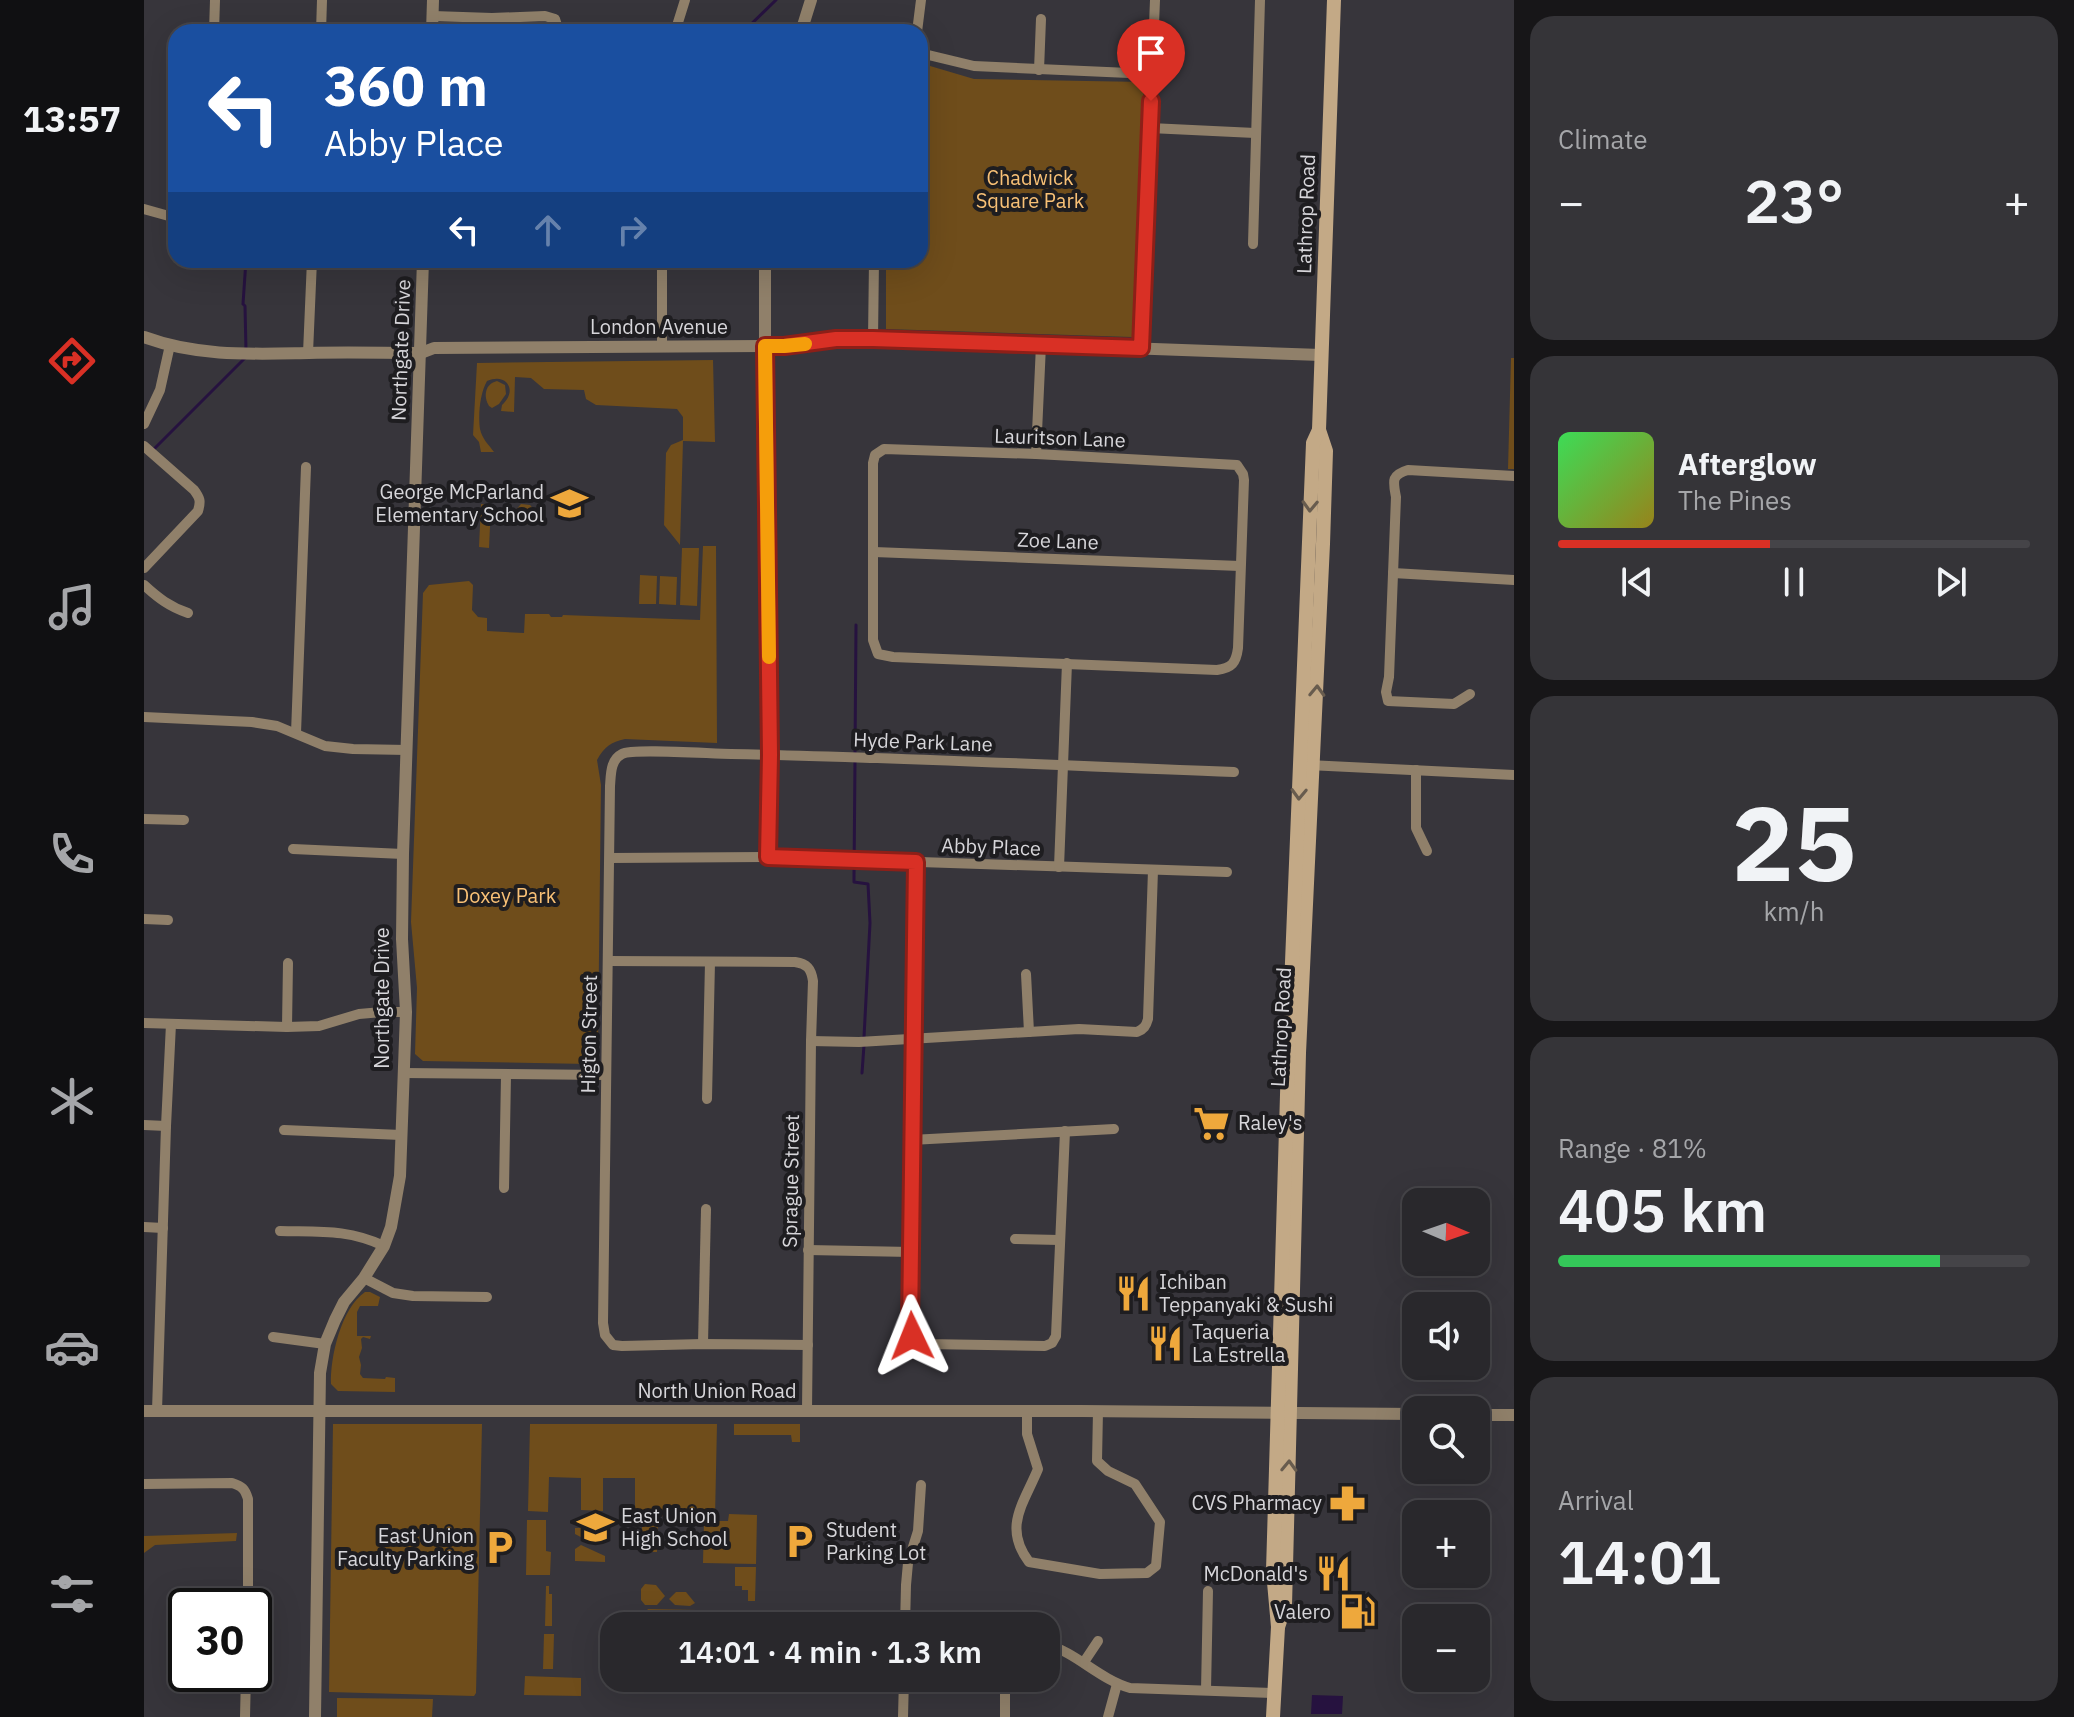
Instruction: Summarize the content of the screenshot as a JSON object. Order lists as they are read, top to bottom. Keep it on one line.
{"streets":{"main road":["Lathrop Road"],"street":["London Avenue","Northgate Drive","Lauritson Lane","Zoe Lane","Hyde Park Lane","Abby Place","Higton Street","Sprague Street","North Union Road"]},"crossings":[["Lathrop Road","London Avenue"],["Lathrop Road","North Union Road"],["London Avenue","Northgate Drive"],["Northgate Drive","North Union Road"],["Lauritson Lane","Zoe Lane"],["Hyde Park Lane","Higton Street"],["Abby Place","Higton Street"],["Sprague Street","North Union Road"]],"parks":["Chadwick Square Park","Doxey Park"],"places":{"school or university":["George McParland Elementary School","East Union High School"],"supermarket":["Raley's"],"restaurant":["Ichiban Teppanyaki & Sushi","Taqueria La Estrella","McDonald's"],"pharmacy":["CVS Pharmacy"],"parking":["Student Parking Lot","East Union Faculty Parking"],"fuel station":["Valero"]},"north":"right","page":{"tabs":"13:57","tile":["Climate",["25","km/h"],["Range · 81%","405 km"],["Arrival","14:01"]],"turn":["360 m","Abby Place"],"heat":["−","23°","+"],"song":["Afterglow","The Pines"],"map_buttons":["+","−"],"limit":"30","trip":"14:01 · 4 min · 1.3 km"}}
